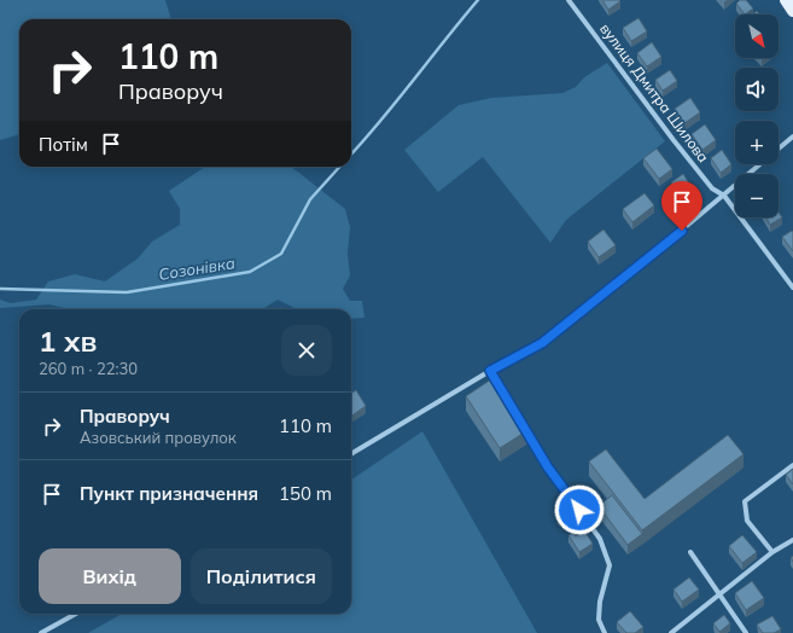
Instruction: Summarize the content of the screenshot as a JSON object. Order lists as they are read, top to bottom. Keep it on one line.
{"streets":{"street":["вулиця Дмитра Шилова"]},"water":["Созонівка"],"north":"bottom right","page":{"map_buttons":["+","−"],"turn":["110 m","Праворуч"],"then":"Потім","heading":["1 хв","260 m · 22:30"],"list":[{"name":"Праворуч","note":"Азовський провулок","value":"110 m"},{"name":"Пункт призначення","value":"150 m"}],"buttons":["Вихід","Поділитися"]}}
